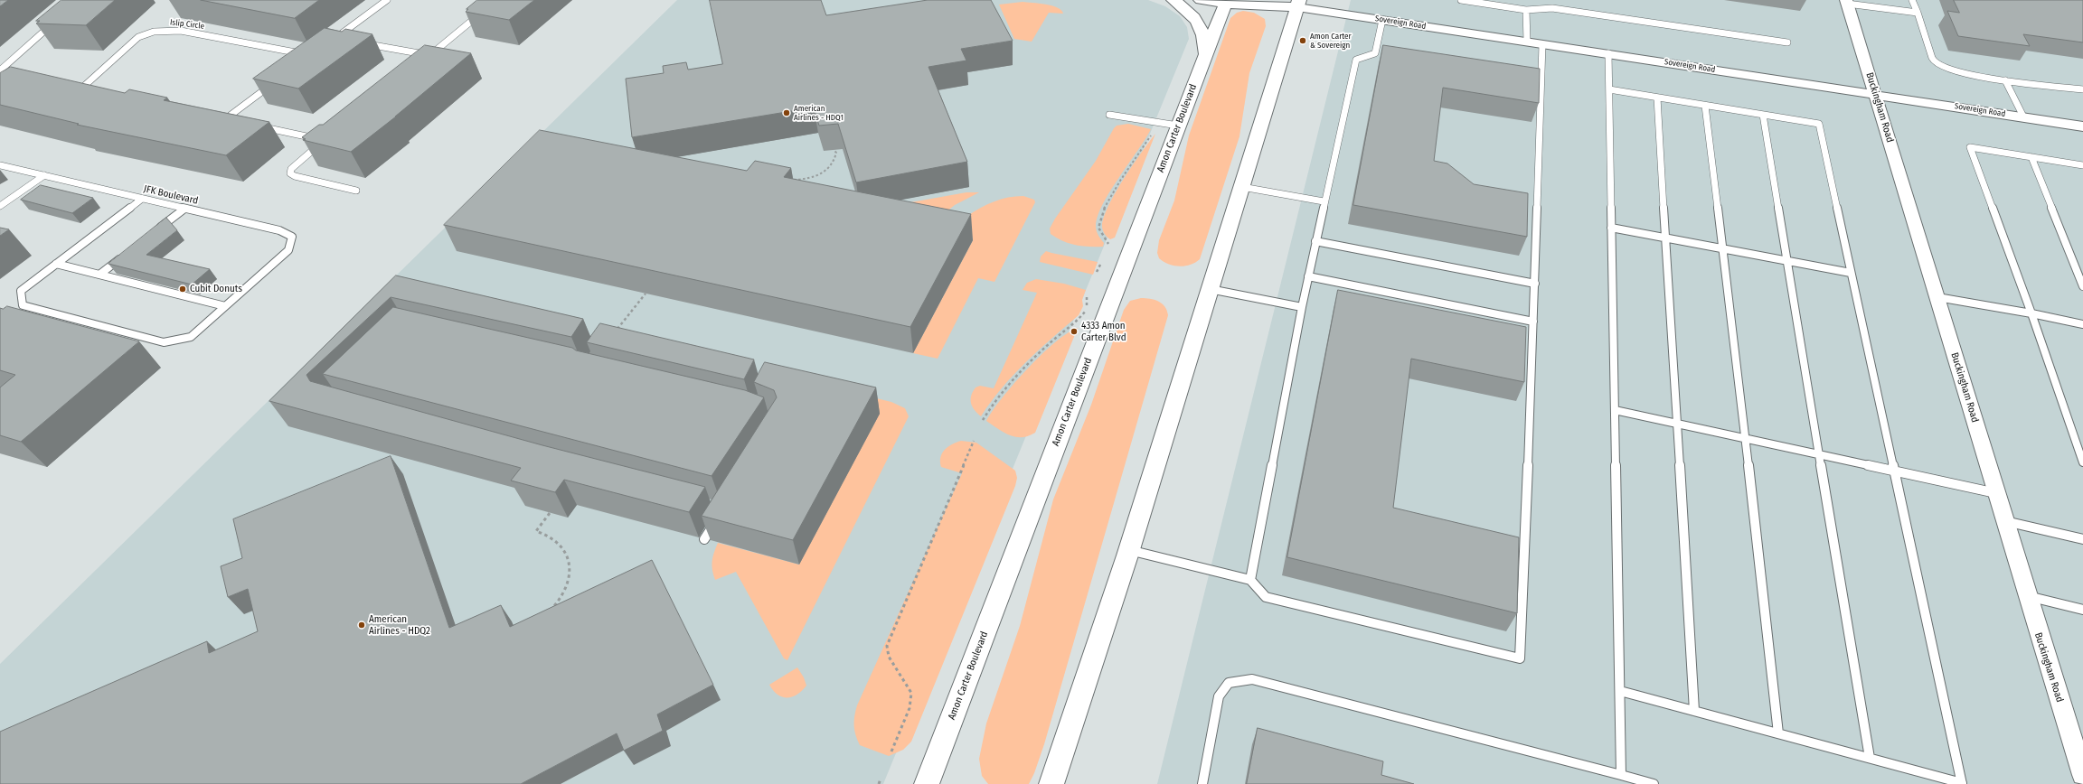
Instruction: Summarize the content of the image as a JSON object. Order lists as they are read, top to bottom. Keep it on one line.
{"streets":{"street":["Sovereign Road","Buckingham Road","Amon Carter Boulevard"],"lane":["Islip Circle","JFK Boulevard"]},"crossings":[["Sovereign Road","Buckingham Road"],["Sovereign Road","Amon Carter Boulevard"]],"places":["Amon Carter & Sovereign","American Airlines - HDQ1","Cubit Donuts","4333 Amon Carter Blvd","American Airlines - HDQ2"]}
